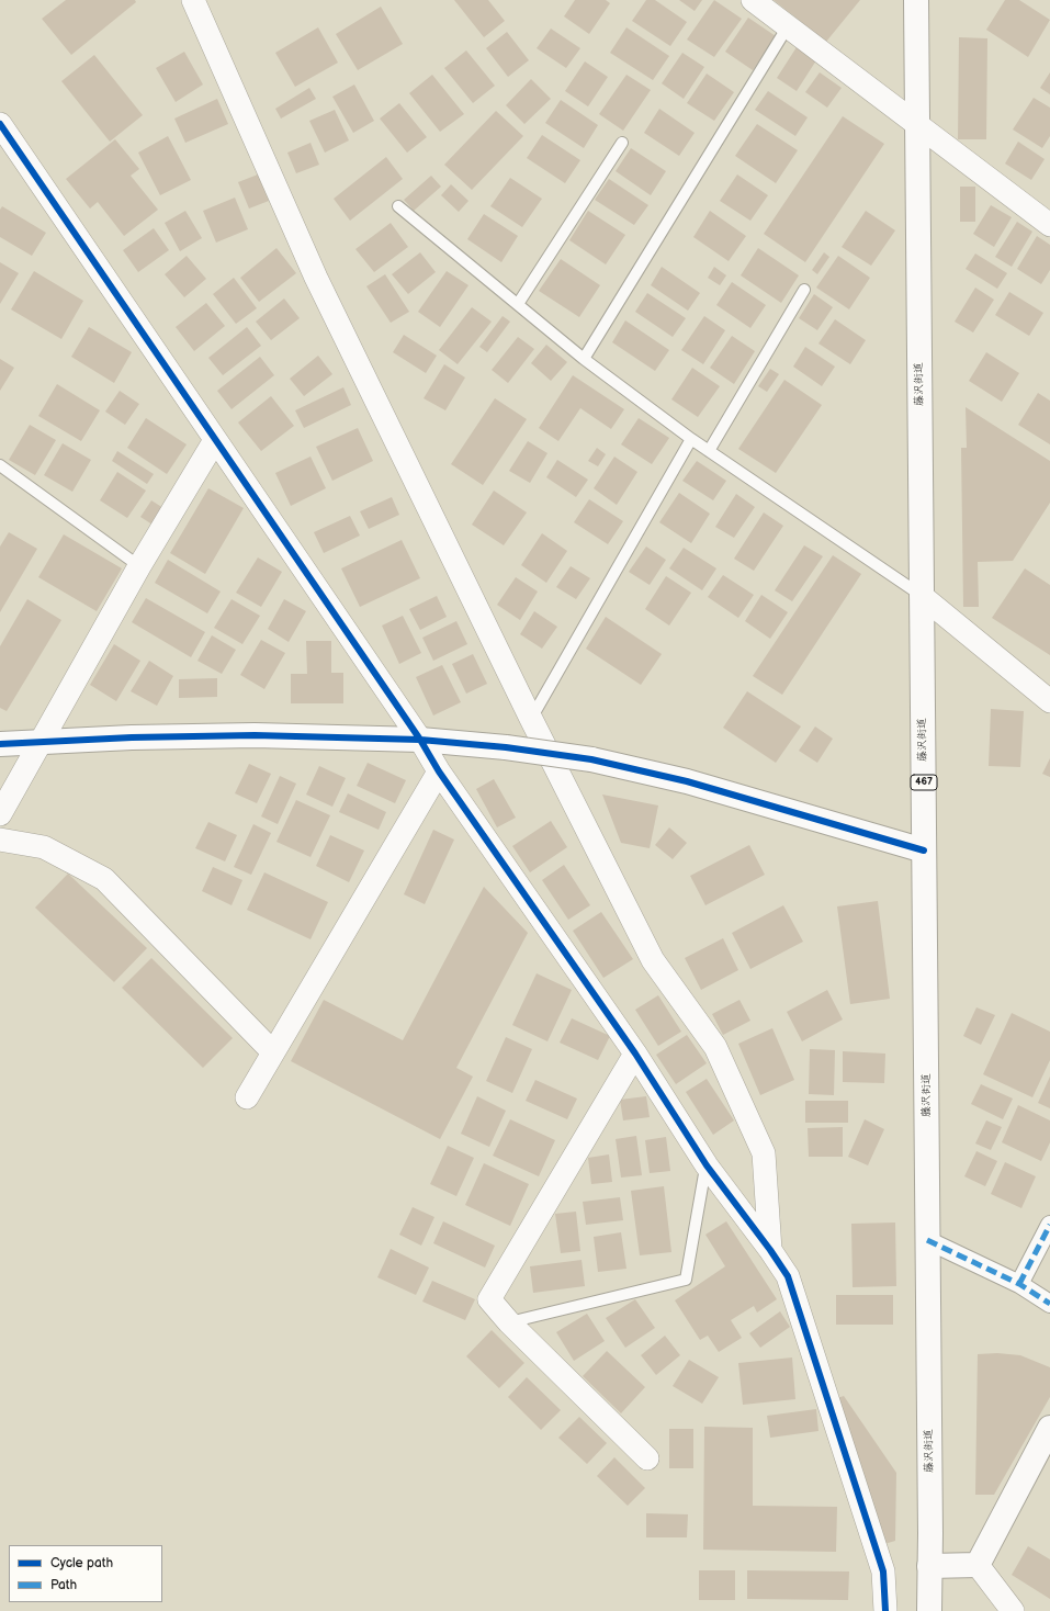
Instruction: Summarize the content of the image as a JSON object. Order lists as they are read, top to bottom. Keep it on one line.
{"streets":{"main road":["藤沢街道","467"]},"legend":["Cycle path","Path"]}
